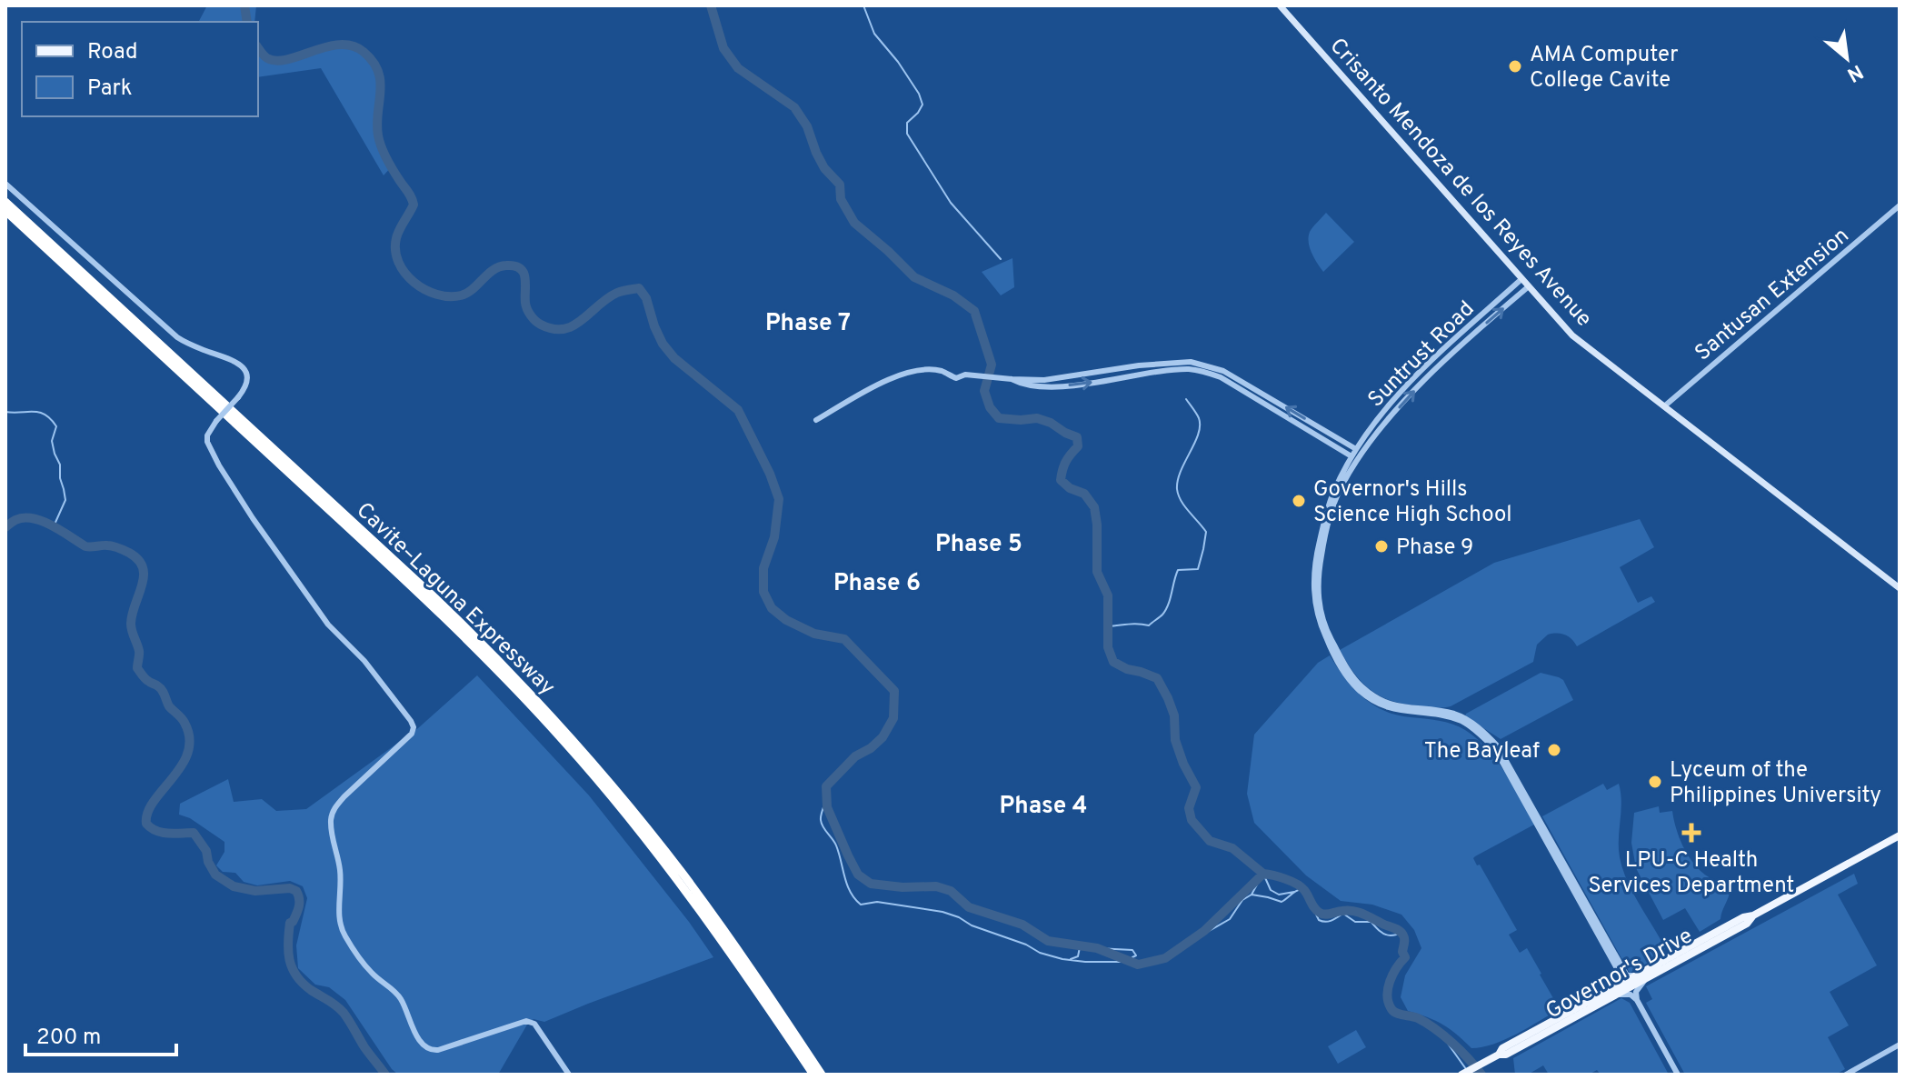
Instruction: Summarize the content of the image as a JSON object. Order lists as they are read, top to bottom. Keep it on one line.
{"streets":{"highway":["Cavite–Laguna Expressway"],"main road":["Crisanto Mendoza de los Reyes Avenue","Governor's Drive"],"street":["Santusan Extension","Suntrust Road"]},"crossings":[["Crisanto Mendoza de los Reyes Avenue","Santusan Extension"],["Crisanto Mendoza de los Reyes Avenue","Suntrust Road"]],"districts":["Phase 7","Phase 5","Phase 6","Phase 4"],"places":{"other":["AMA Computer College Cavite","Governor's Hills Science High School","Phase 9","The Bayleaf","Lyceum of the Philippines University"],"health":["LPU-C Health Services Department"]},"legend":["Road","Park"],"scale_bar":"200 m","north":"bottom right"}
